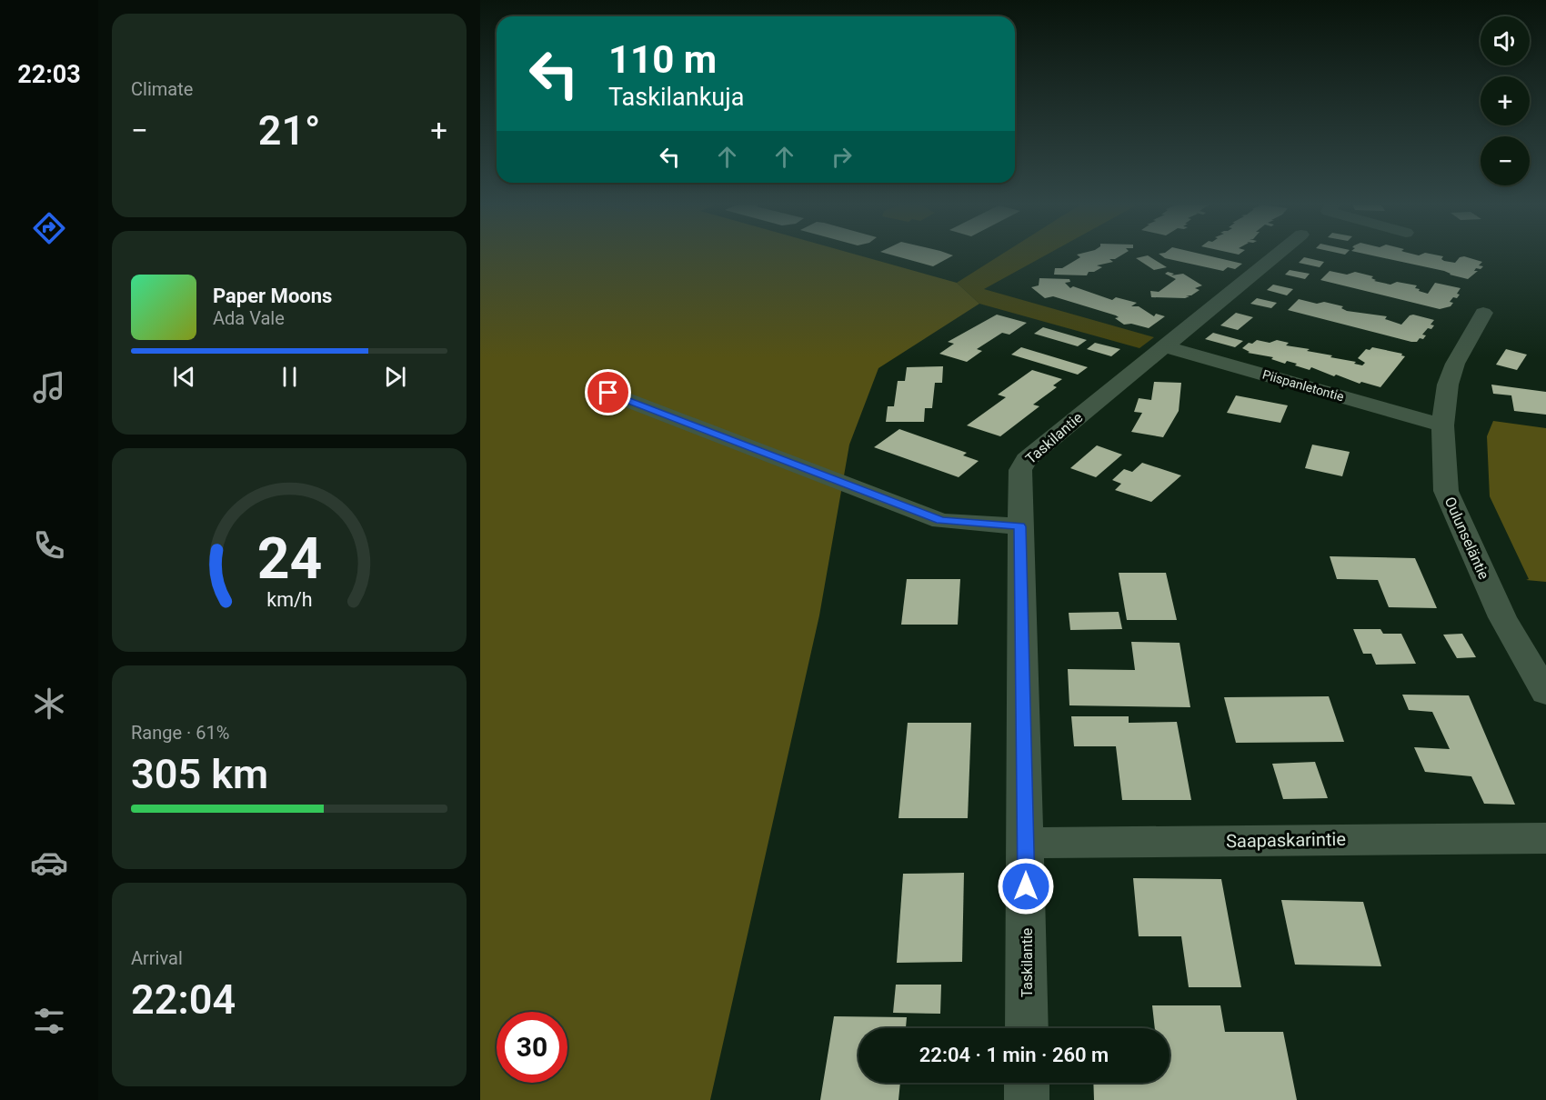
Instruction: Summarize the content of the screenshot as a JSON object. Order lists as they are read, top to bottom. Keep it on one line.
{"streets":{"street":["Piispanletontie","Taskilantie","Oulunseläntie","Saapaskarintie"]},"crossings":[["Piispanletontie","Taskilantie"],["Piispanletontie","Oulunseläntie"],["Taskilantie","Saapaskarintie"]],"page":{"tabs":"22:03","tile":["Climate",["Range · 61%","305 km"],["Arrival","22:04"]],"map_buttons":["+","−"],"turn":["110 m","Taskilankuja"],"heat":["−","21°","+"],"song":["Paper Moons","Ada Vale"],"limit":"30","trip":"22:04 · 1 min · 260 m","gauge":["24","km/h"]}}
